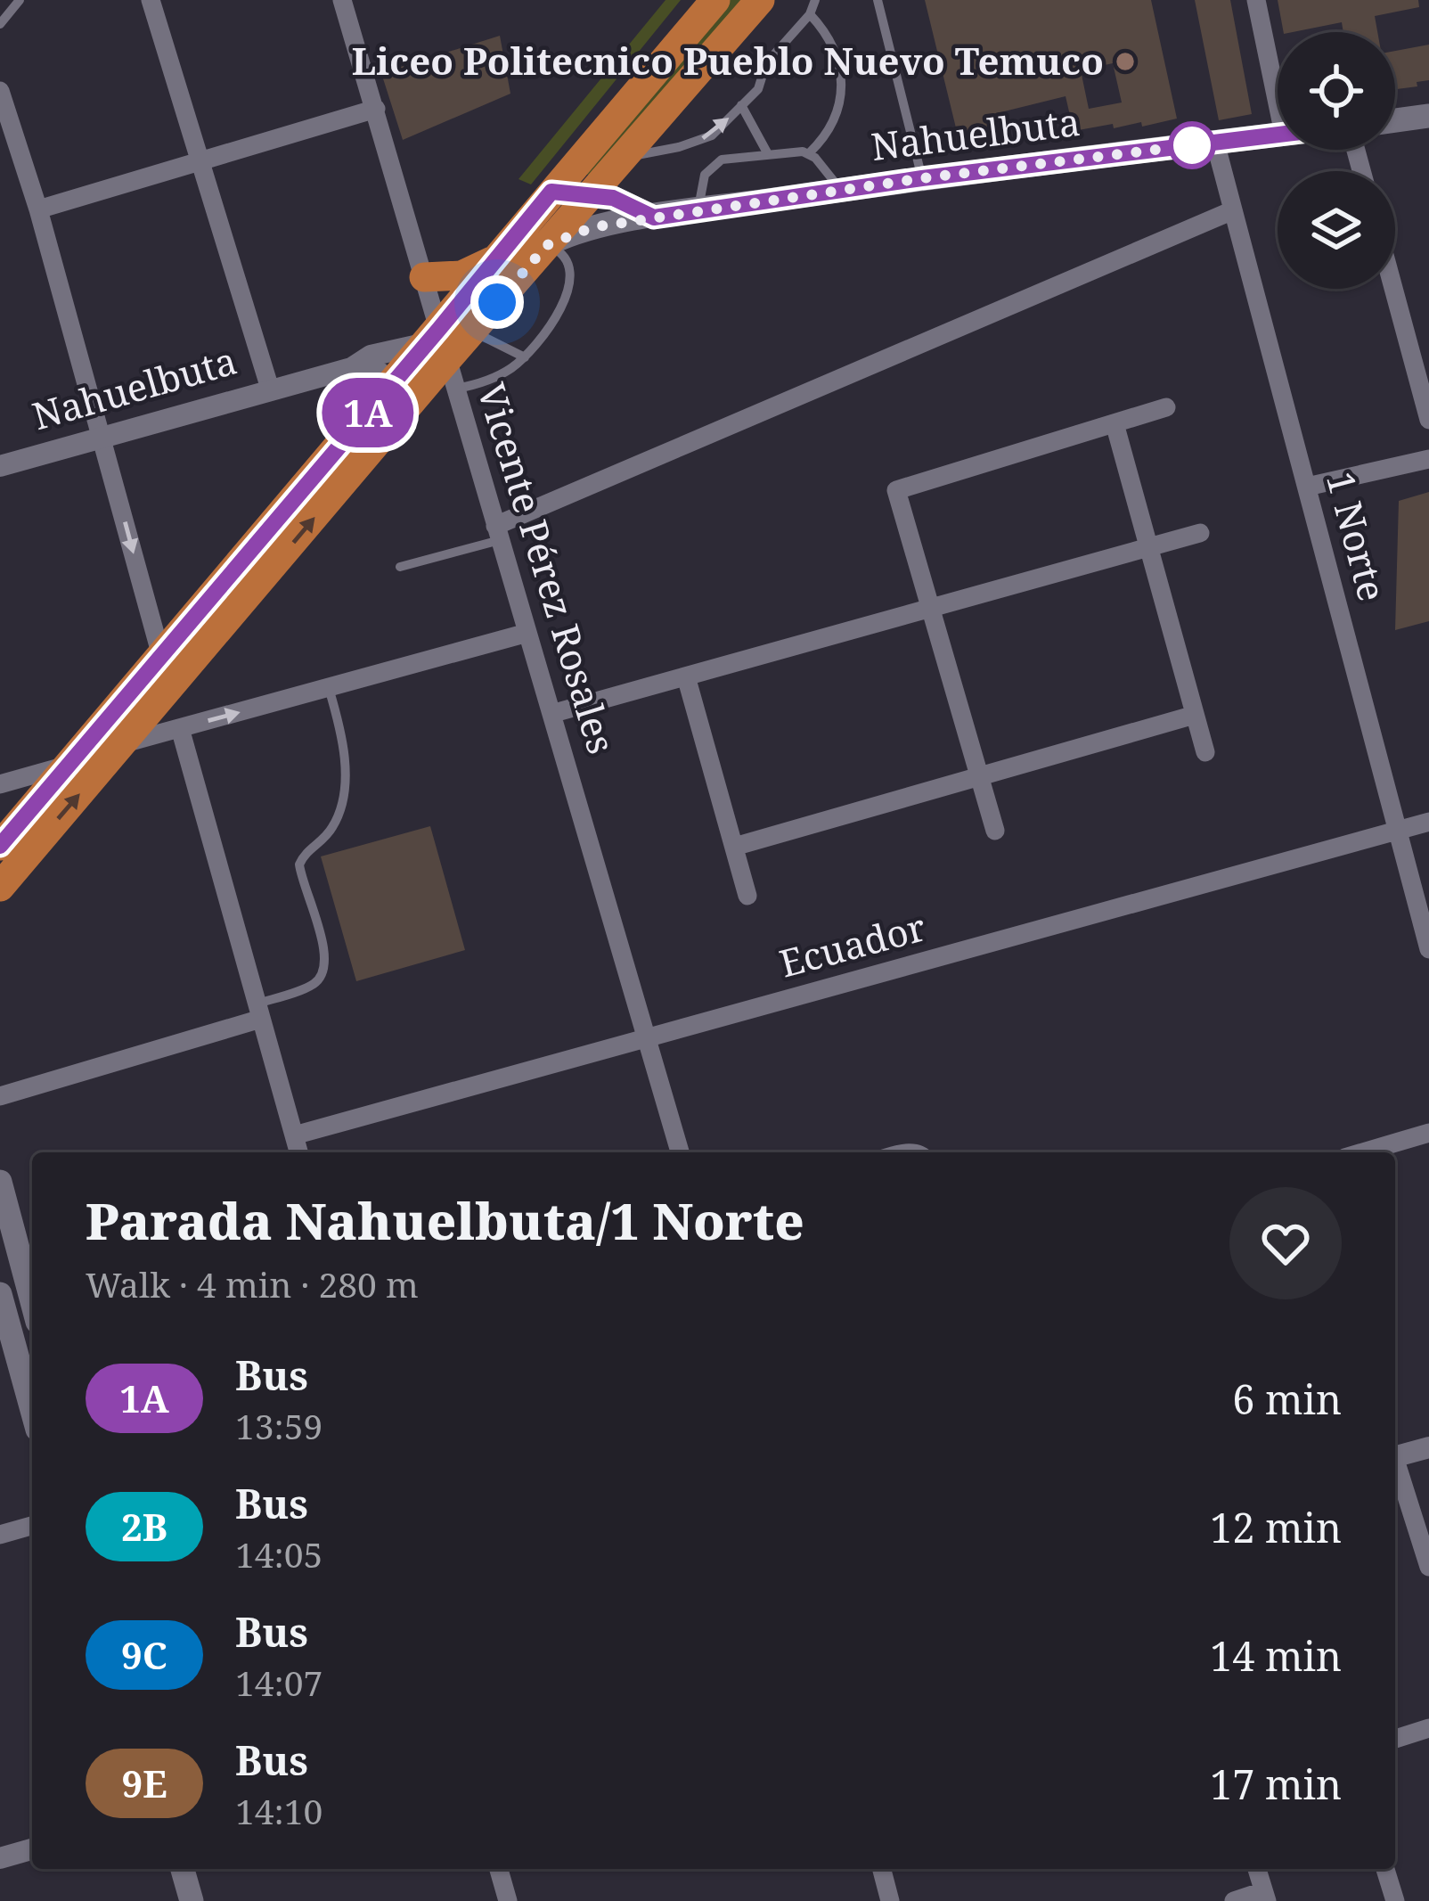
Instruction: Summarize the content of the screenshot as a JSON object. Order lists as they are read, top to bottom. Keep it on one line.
{"streets":{"main road":["Nahuelbuta"],"street":["1 Norte","Vicente Pérez Rosales","Ecuador"]},"crossings":[["Nahuelbuta","1 Norte"],["Nahuelbuta","Vicente Pérez Rosales"],["1 Norte","Ecuador"],["Vicente Pérez Rosales","Ecuador"]],"places":["Liceo Politecnico Pueblo Nuevo Temuco"],"lines":["bus line 1A"],"page":{"on_map":"1A","heading":["Parada Nahuelbuta/1 Norte","Walk · 4 min · 280 m"],"list":[{"mark":"1A","name":"Bus","note":"13:59","value":"6 min"},{"mark":"2B","name":"Bus","note":"14:05","value":"12 min"},{"mark":"9C","name":"Bus","note":"14:07","value":"14 min"},{"mark":"9E","name":"Bus","note":"14:10","value":"17 min"}]}}
